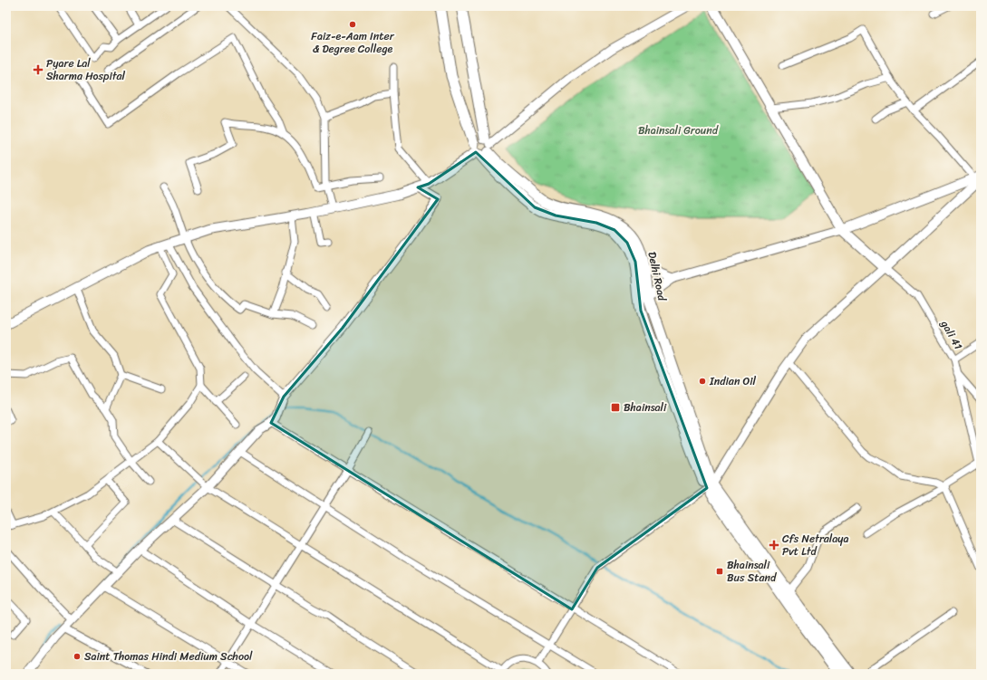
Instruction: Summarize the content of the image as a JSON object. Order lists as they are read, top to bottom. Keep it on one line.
{"streets":{"main road":["Delhi Road"],"street":["gali 41"]},"parks":["Bhainsali Ground"],"places":{"other":["Faiz-e-Aam Inter & Degree College","Indian Oil","Saint Thomas Hindi Medium School"],"health":["Pyare Lal Sharma Hospital","Cfs Netralaya Pvt Ltd"],"transit":["Bhainsali","Bhainsali Bus Stand"]}}
